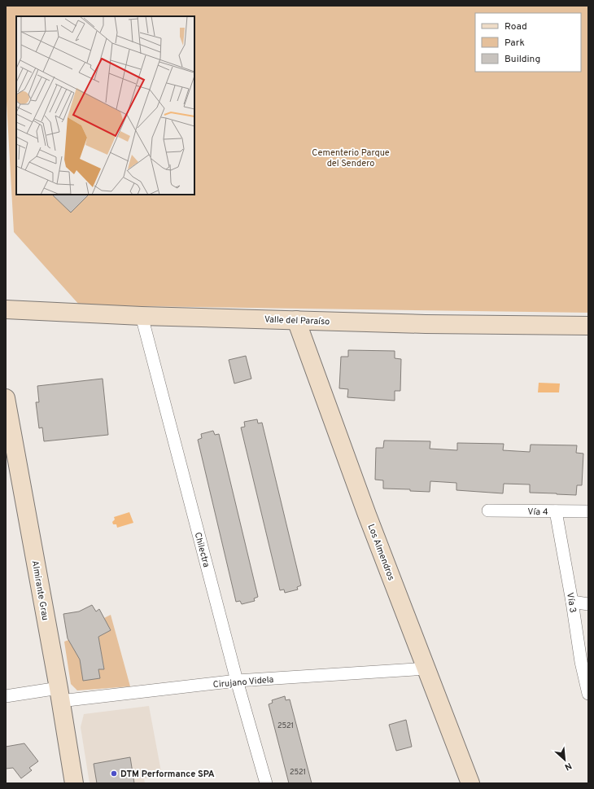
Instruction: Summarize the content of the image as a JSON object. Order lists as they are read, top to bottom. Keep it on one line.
{"streets":{"street":["Valle del Paraíso","Vía 4","Chilectra","Los Almendros","Almirante Grau","Vía 3","Cirujano Videla"]},"crossings":[["Valle del Paraíso","Chilectra"],["Valle del Paraíso","Los Almendros"],["Vía 4","Vía 3"],["Chilectra","Cirujano Videla"],["Los Almendros","Cirujano Videla"],["Almirante Grau","Cirujano Videla"]],"parks":["Cementerio Parque del Sendero"],"places":["DTM Performance SPA"],"house_numbers":["2521","2521"],"legend":["Road","Park","Building"],"north":"bottom right"}
